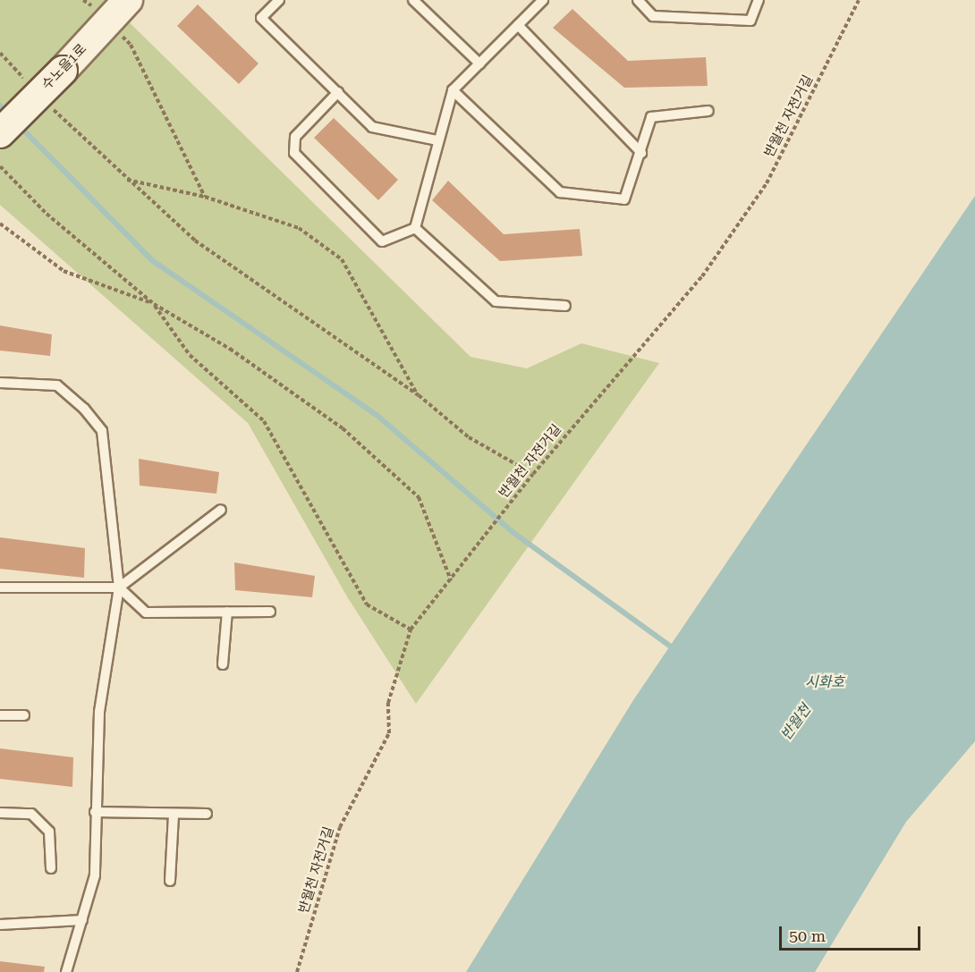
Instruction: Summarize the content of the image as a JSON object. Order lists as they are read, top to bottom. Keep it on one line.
{"streets":{"street":["수노을1로"],"path":["반월천 자전거길"]},"water":["시화호","반월천"],"scale_bar":"50 m"}
